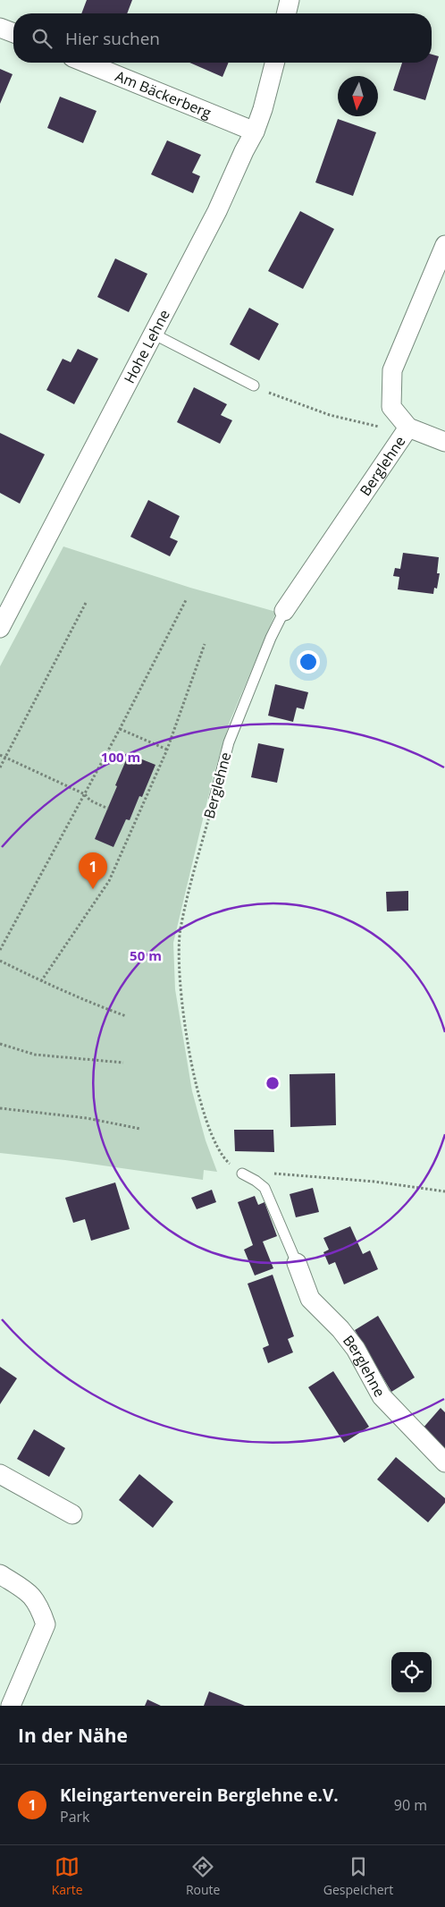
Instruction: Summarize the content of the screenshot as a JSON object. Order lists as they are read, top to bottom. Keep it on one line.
{"streets":{"street":["Am Bäckerberg","Hohe Lehne","Berglehne"]},"crossings":[["Am Bäckerberg","Hohe Lehne"]],"north":"bottom","page":{"search":"Hier suchen","pins":"1","heading":"In der Nähe","list":[{"mark":"1","name":"Kleingartenverein Berglehne e.V.","note":"Park","value":"90 m"}],"nav":["Karte","Route","Gespeichert"]},"rings":["100 m","50 m"]}
